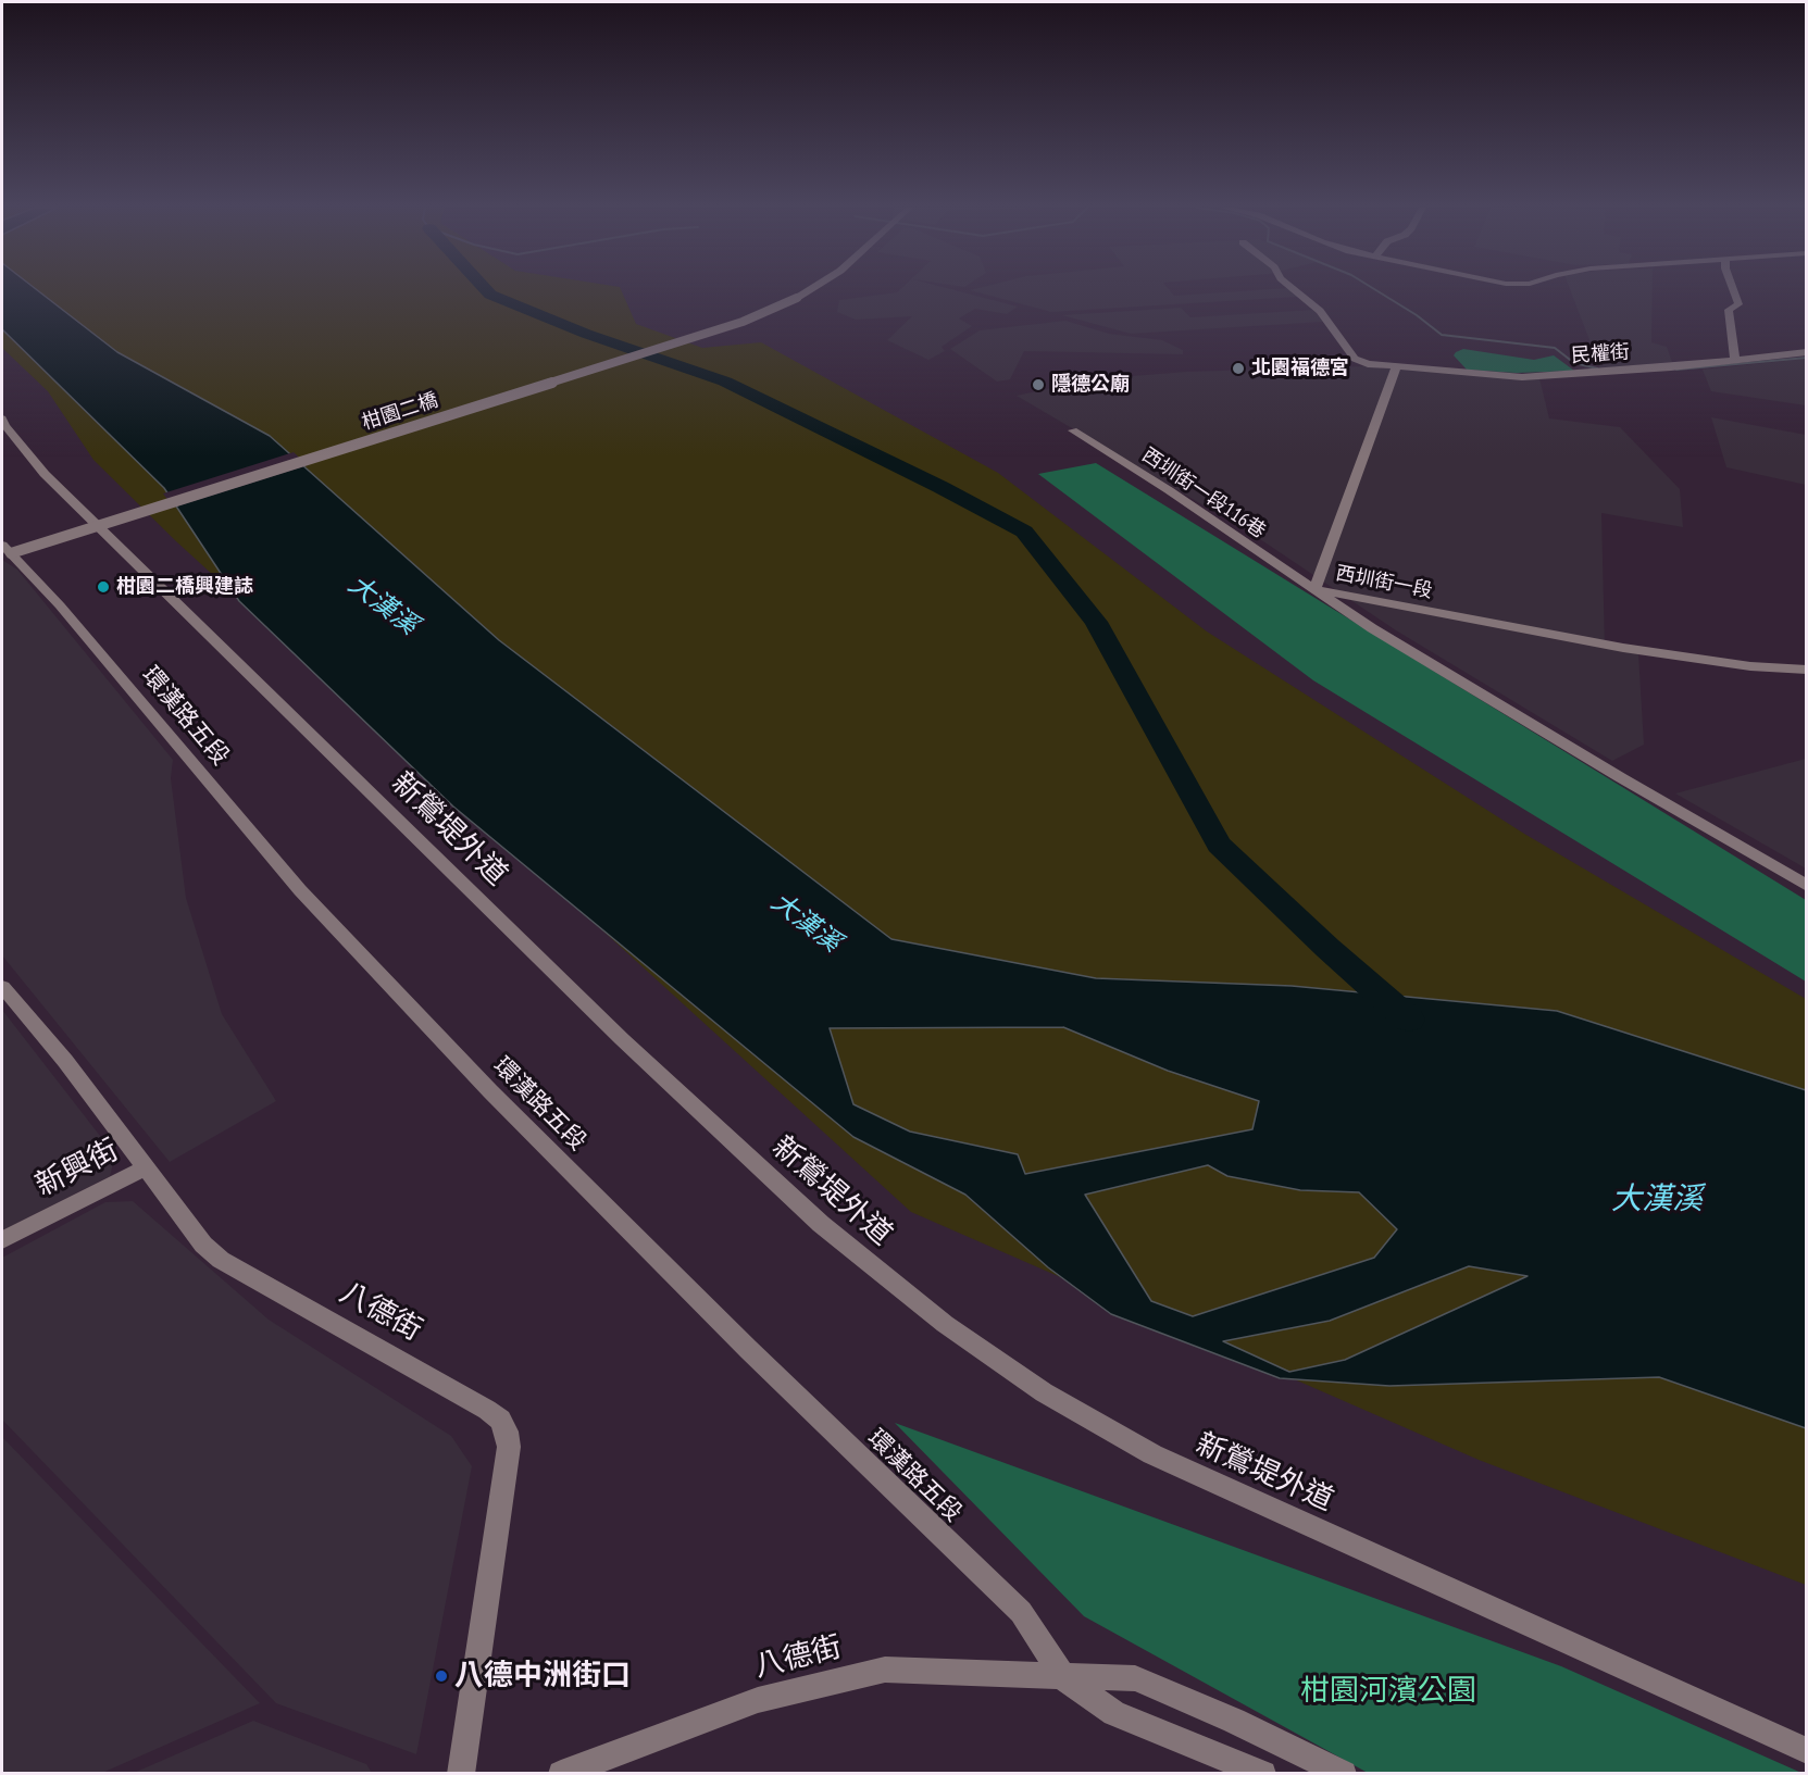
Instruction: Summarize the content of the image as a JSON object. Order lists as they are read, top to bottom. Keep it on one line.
{"streets":{"street":["民權街","柑園二橋","西圳街一段116巷","西圳街一段","環漢路五段","新鶯堤外道","新興街","八德街"]},"crossings":[["民權街","西圳街一段"],["柑園二橋","環漢路五段"],["西圳街一段116巷","西圳街一段"],["環漢路五段","八德街"],["新興街","八德街"]],"water":["大漢溪"],"parks":["柑園河濱公園"],"places":["北園福德宮","隱德公廟","柑園二橋興建誌","八德中洲街口"]}
